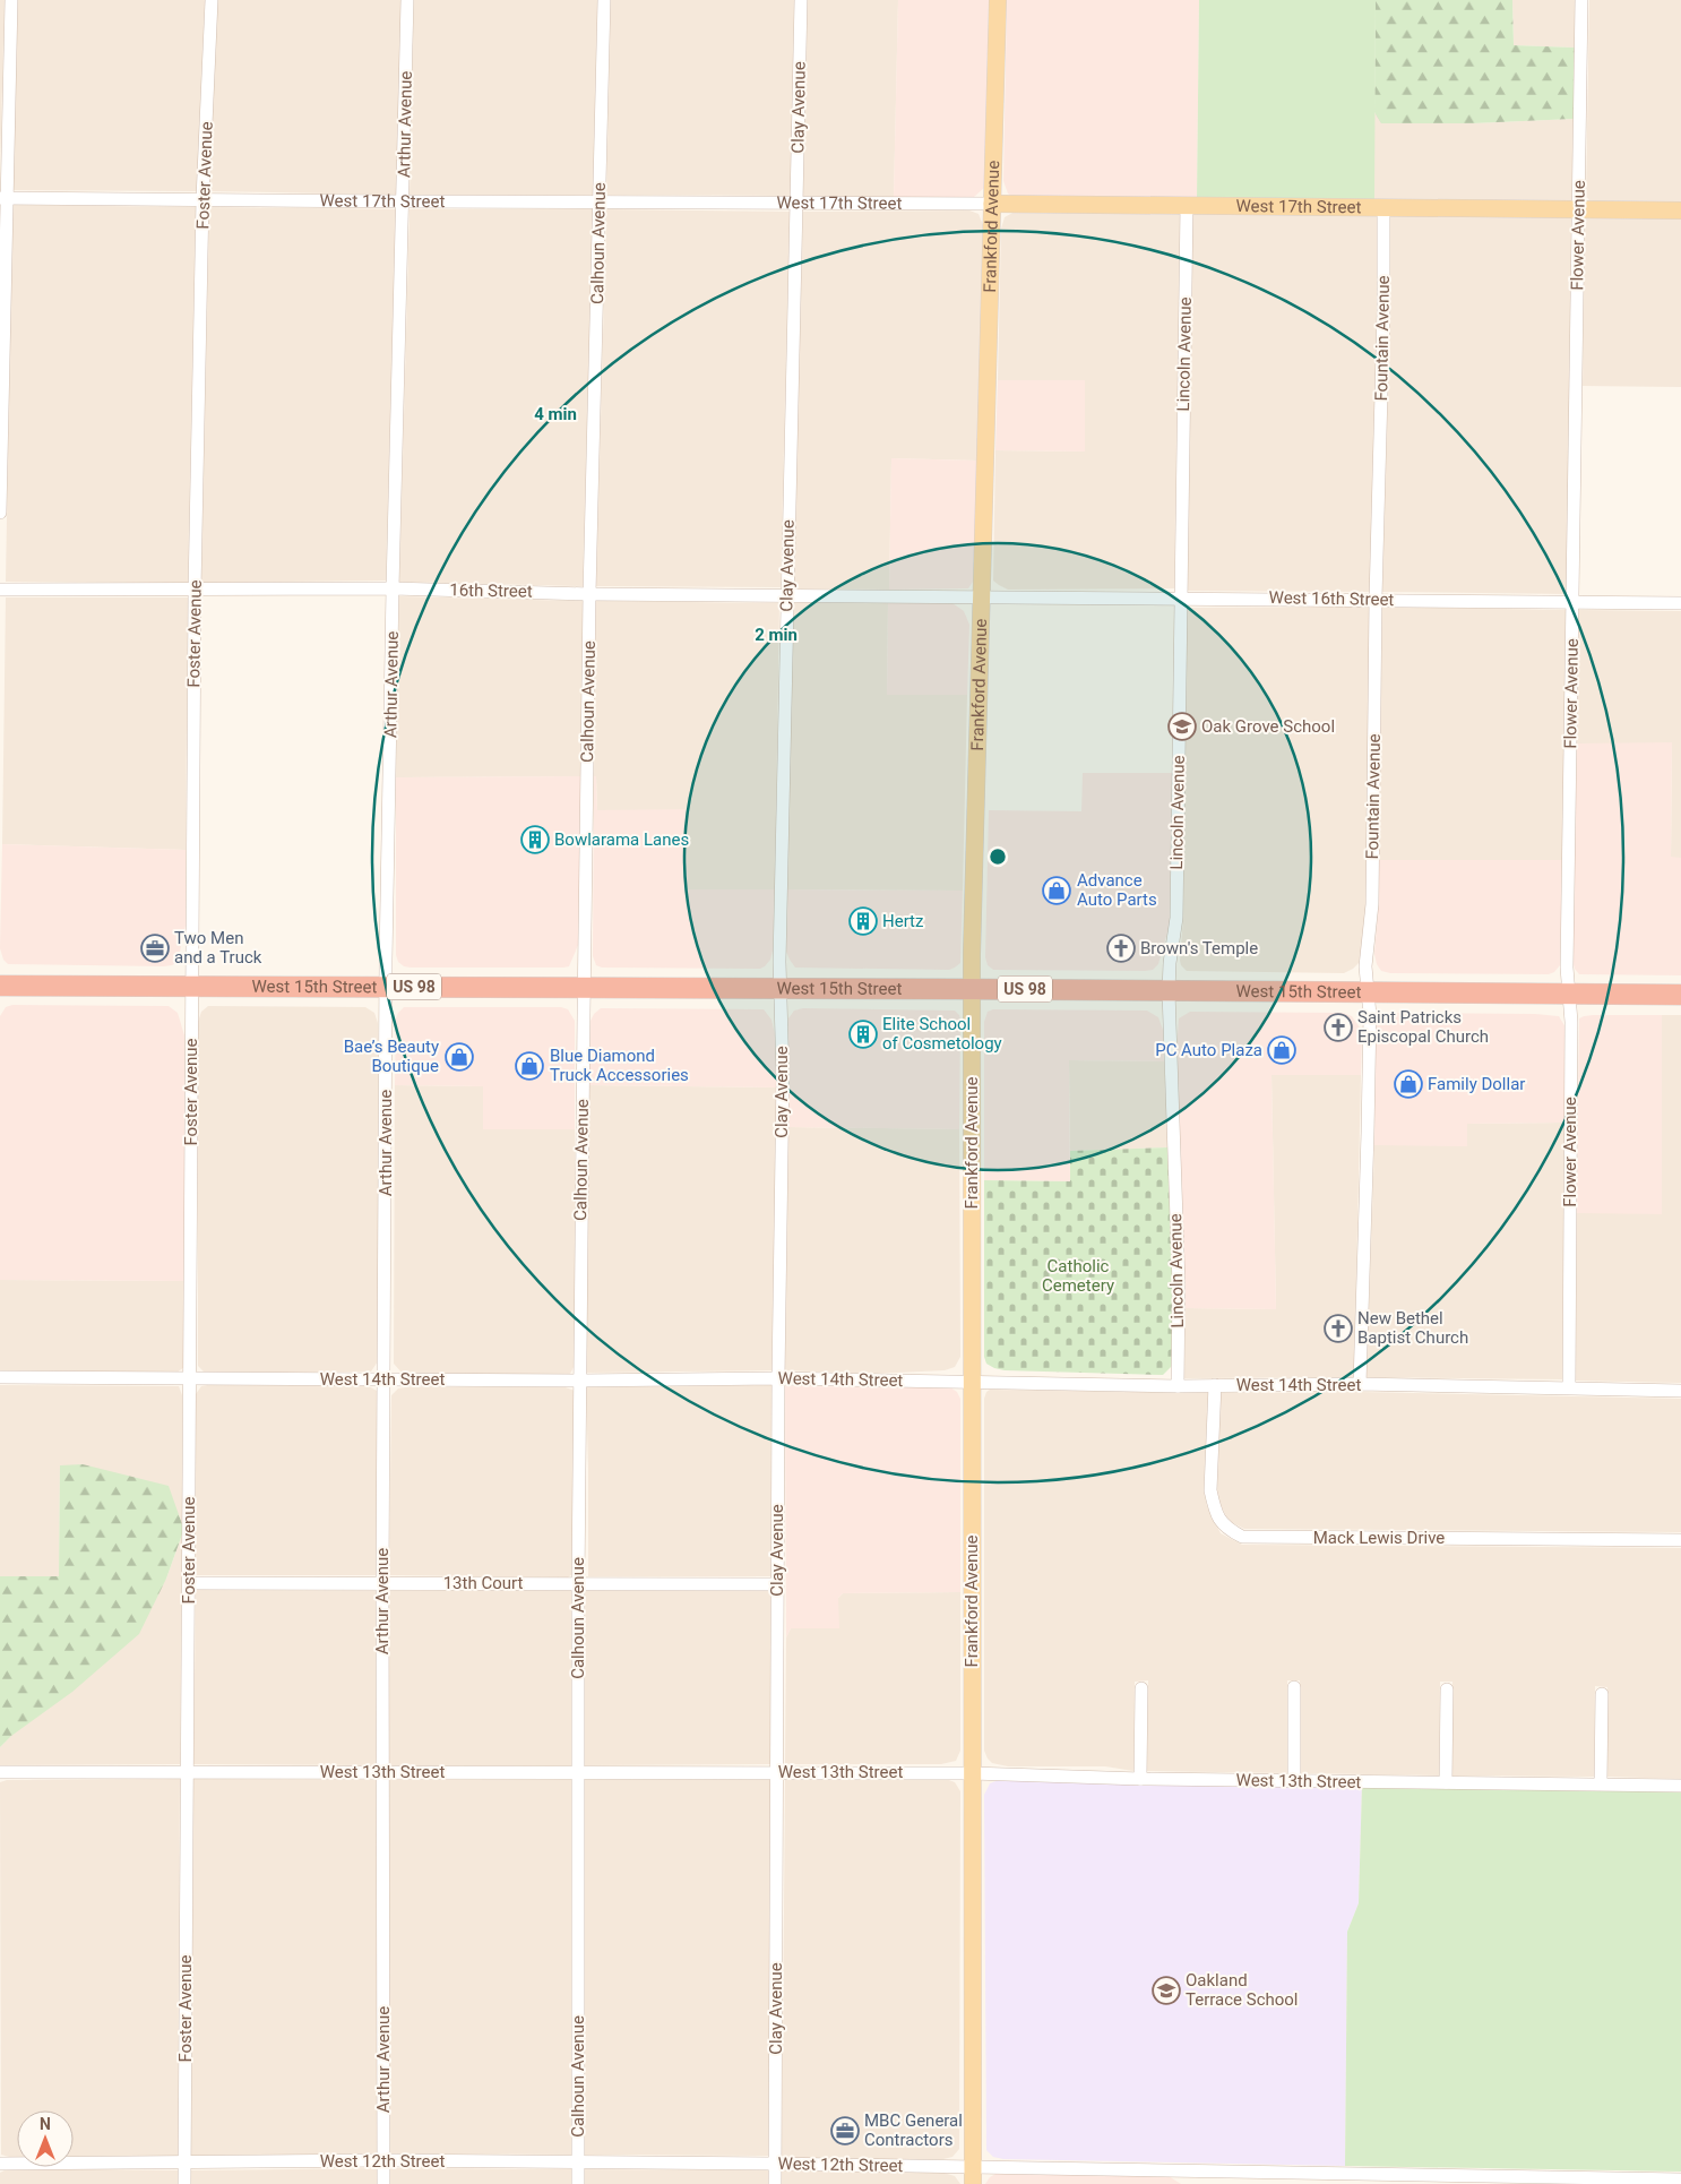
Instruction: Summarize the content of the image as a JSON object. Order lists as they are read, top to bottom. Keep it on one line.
{"streets":{"highway":["West 15th Street","US 98"],"main road":["West 17th Street","Frankford Avenue"],"street":["Clay Avenue","Arthur Avenue","Foster Avenue","Flower Avenue","Calhoun Avenue","Fountain Avenue","Lincoln Avenue","16th Street","West 16th Street","West 14th Street","Mack Lewis Drive","13th Court","West 13th Street","West 12th Street"]},"crossings":[["Clay Avenue","West 17th Street"],["Clay Avenue","16th Street"],["Clay Avenue","West 15th Street"],["Clay Avenue","West 14th Street"],["Clay Avenue","13th Court"],["Clay Avenue","West 13th Street"],["Clay Avenue","West 12th Street"],["Arthur Avenue","West 17th Street"],["Arthur Avenue","16th Street"],["Arthur Avenue","West 15th Street"],["Arthur Avenue","West 14th Street"],["Arthur Avenue","13th Court"],["Arthur Avenue","West 13th Street"],["Arthur Avenue","West 12th Street"],["Foster Avenue","West 17th Street"],["Foster Avenue","16th Street"],["Foster Avenue","West 15th Street"],["Foster Avenue","West 14th Street"],["Foster Avenue","13th Court"],["Foster Avenue","West 13th Street"],["Foster Avenue","West 12th Street"],["West 17th Street","Frankford Avenue"],["West 17th Street","Flower Avenue"],["West 17th Street","Calhoun Avenue"],["West 17th Street","Fountain Avenue"],["West 17th Street","Lincoln Avenue"],["Frankford Avenue","16th Street"],["Frankford Avenue","West 16th Street"],["Frankford Avenue","West 15th Street"],["Frankford Avenue","West 14th Street"],["Frankford Avenue","West 13th Street"],["Frankford Avenue","West 12th Street"],["Flower Avenue","West 16th Street"],["Flower Avenue","West 15th Street"],["Flower Avenue","West 14th Street"],["Calhoun Avenue","16th Street"],["Calhoun Avenue","West 15th Street"],["Calhoun Avenue","West 14th Street"],["Calhoun Avenue","13th Court"],["Calhoun Avenue","West 13th Street"],["Calhoun Avenue","West 12th Street"],["Fountain Avenue","West 16th Street"],["Fountain Avenue","West 15th Street"],["Fountain Avenue","West 14th Street"],["Lincoln Avenue","West 16th Street"],["Lincoln Avenue","West 15th Street"],["Lincoln Avenue","West 14th Street"],["16th Street","West 16th Street"],["West 14th Street","Mack Lewis Drive"]],"parks":["Catholic Cemetery"],"places":{"school or university":["Oak Grove School","Oakland Terrace School"],"building":["Bowlarama Lanes","Hertz","Elite School of Cosmetology"],"shop":["Advance Auto Parts","PC Auto Plaza","Bae’s Beauty Boutique","Blue Diamond Truck Accessories","Family Dollar"],"office":["Two Men and a Truck","MBC General Contractors"],"church":["Brown's Temple","Saint Patricks Episcopal Church","New Bethel Baptist Church"]},"north":"top","rings":["4 min","2 min"]}
